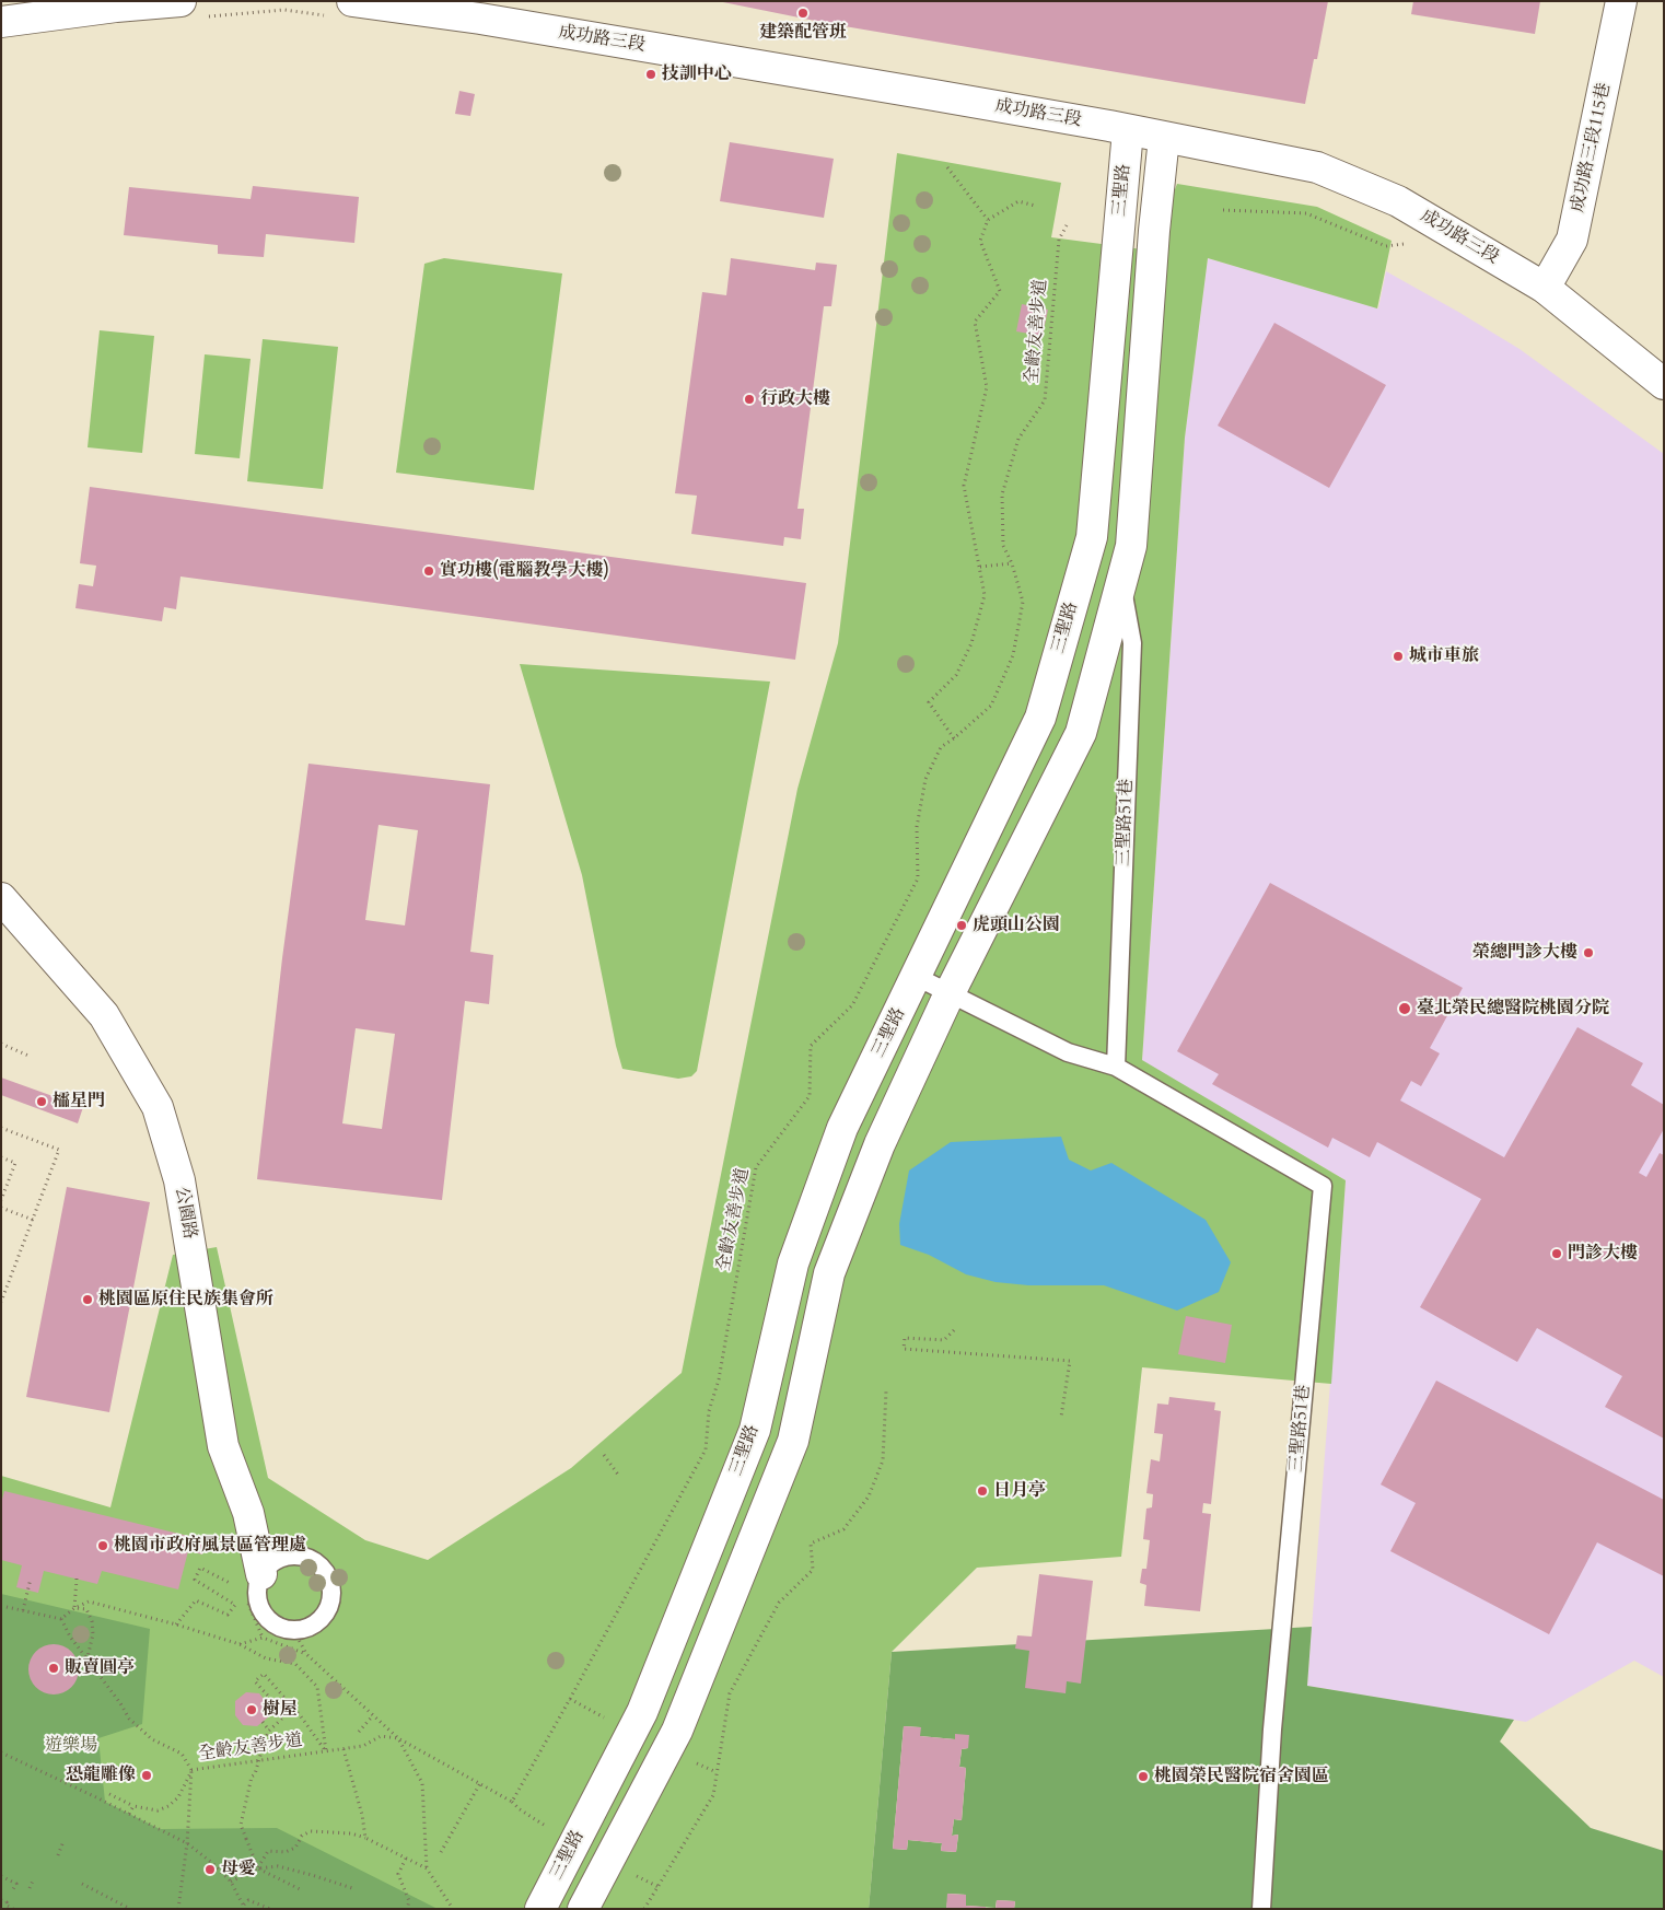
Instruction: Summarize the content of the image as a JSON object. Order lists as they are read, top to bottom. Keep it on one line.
{"streets":{"street":["成功路三段","成功路三段115巷","三聖路","公園路"],"lane":["三聖路51巷"],"path":["全齡友善步道"]},"crossings":[["成功路三段","成功路三段115巷"],["成功路三段","三聖路"],["三聖路","三聖路51巷"]],"parks":["遊樂場"],"places":["建築配管班","技訓中心","行政大樓","實功樓(電腦教學大樓)","城市車旅","虎頭山公園","榮總門診大樓","臺北榮民總醫院桃園分院","櫺星門","門診大樓","桃園區原住民族集會所","日月亭","桃園市政府風景區管理處","販賣圓亭","樹屋","恐龍雕像","桃園榮民醫院宿舍園區","母愛"]}
